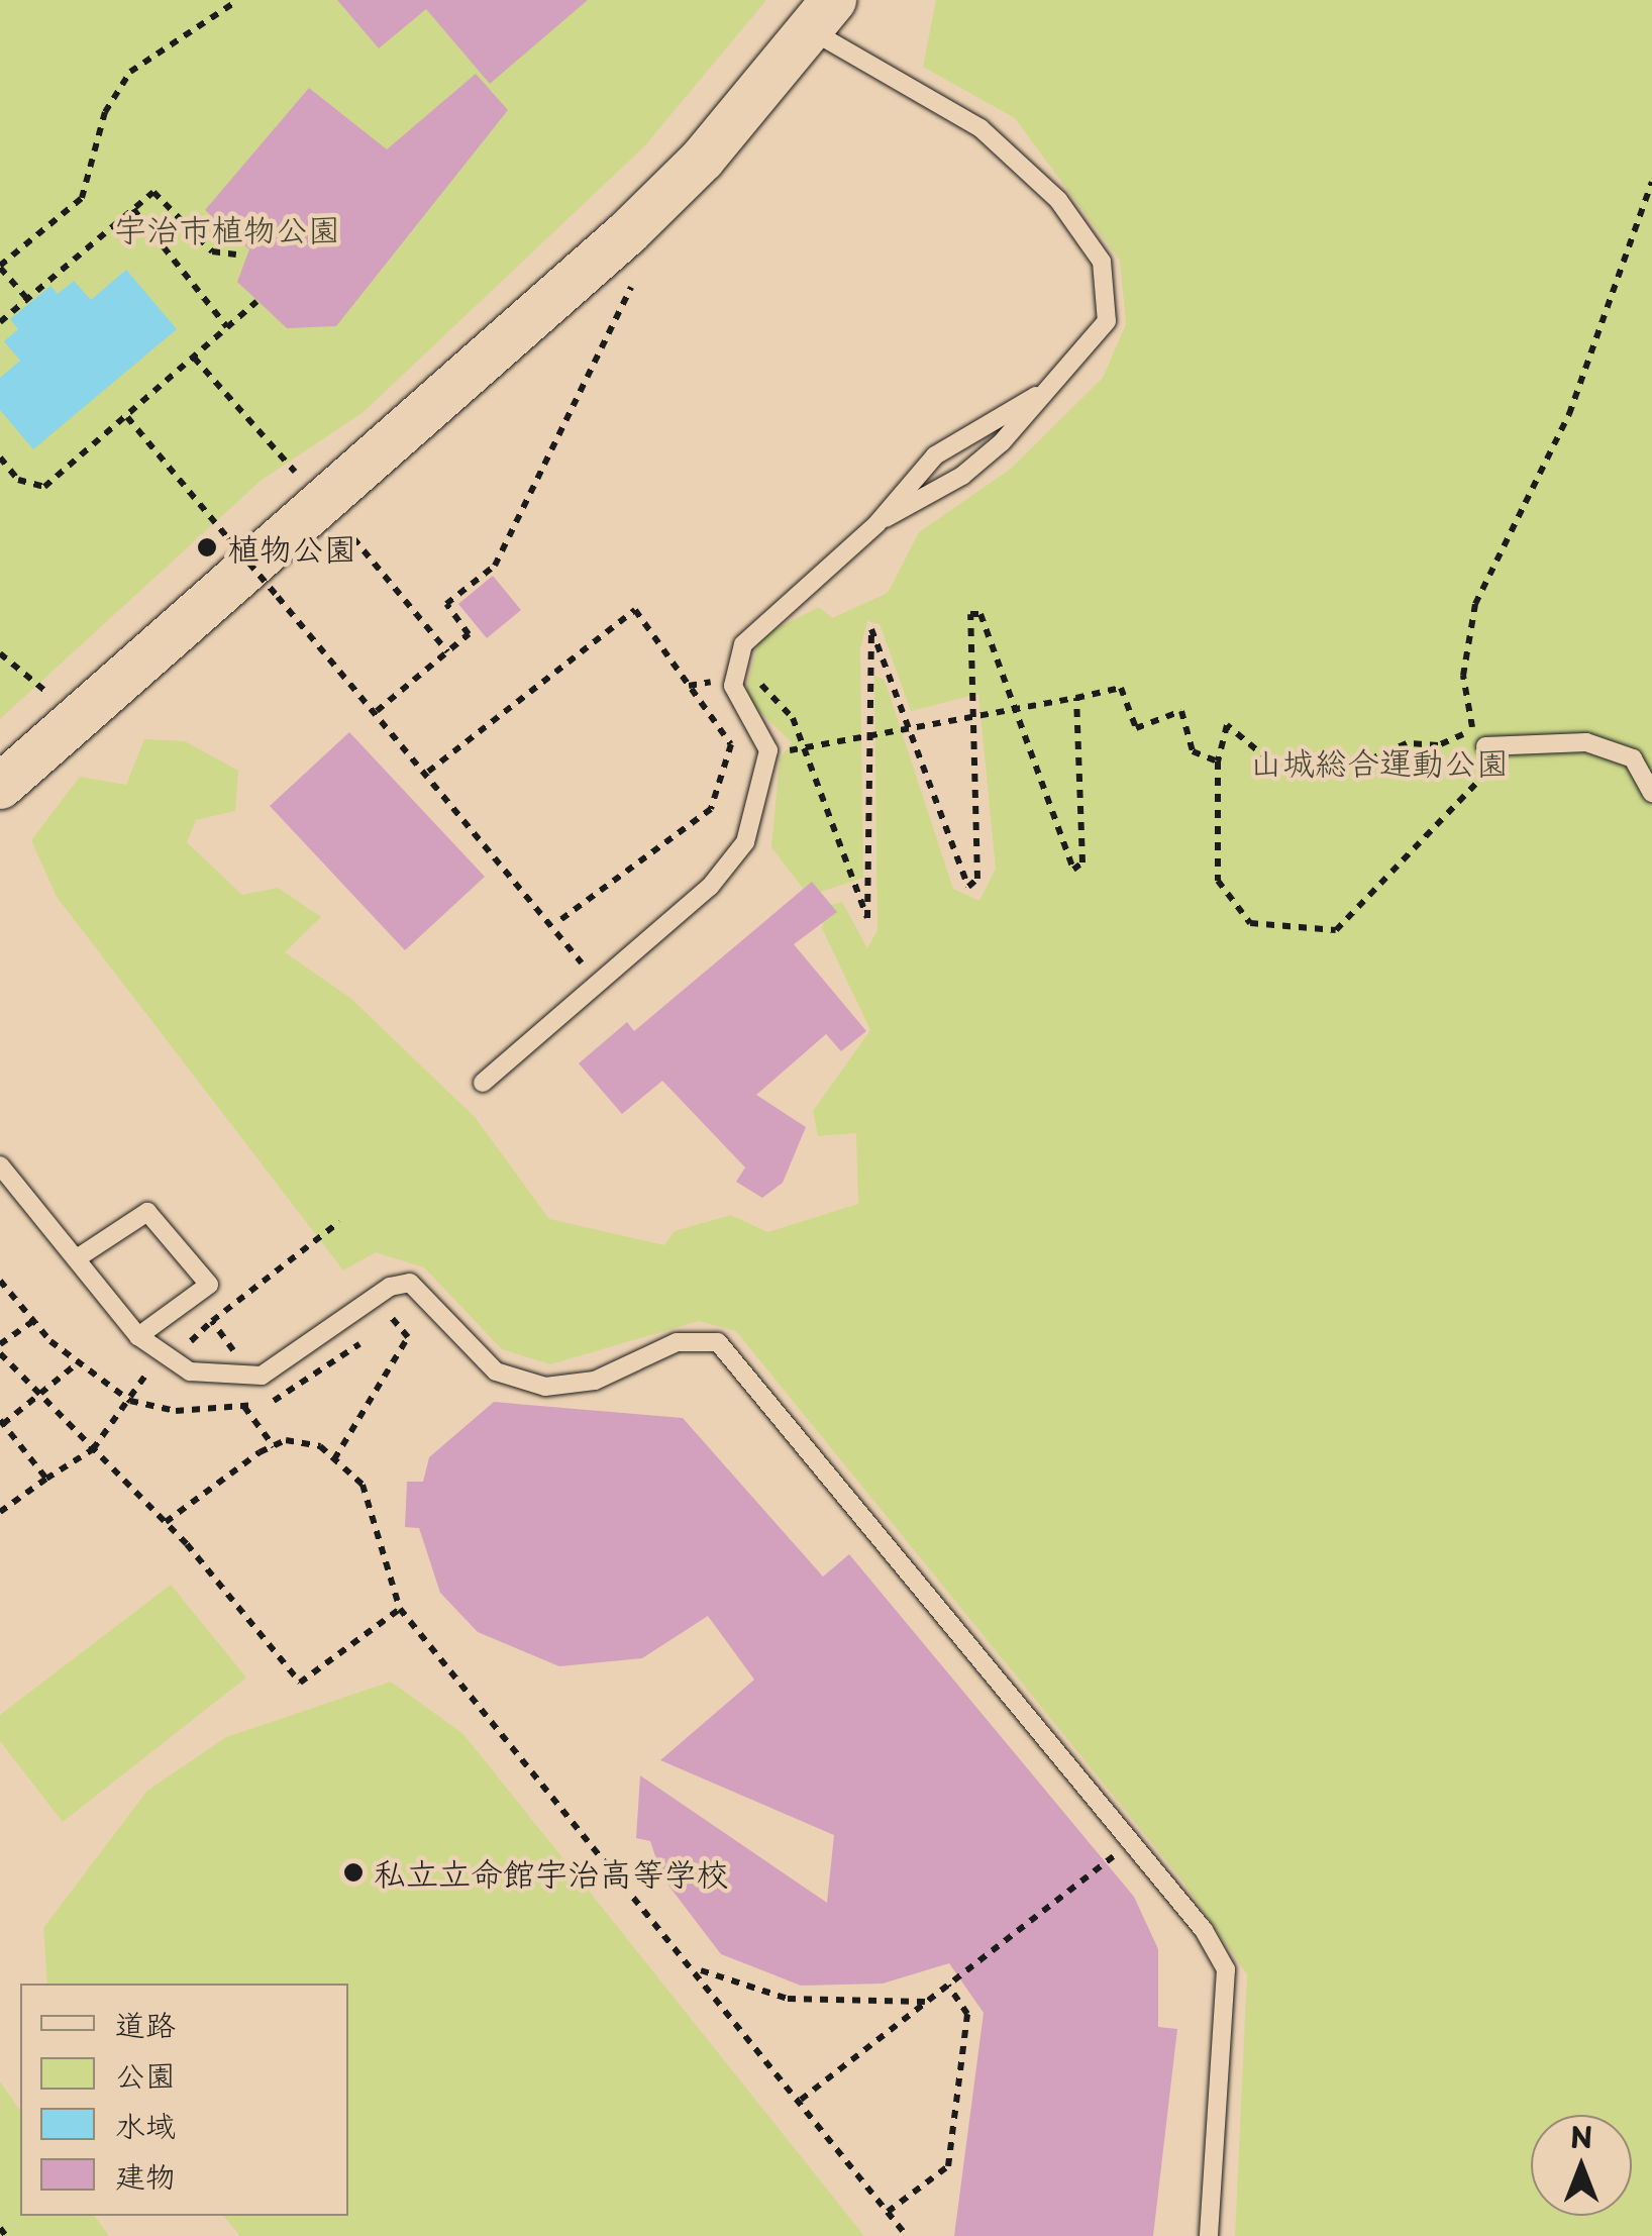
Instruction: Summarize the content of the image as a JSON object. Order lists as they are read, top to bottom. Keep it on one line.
{"parks":["宇治市植物公園","山城総合運動公園"],"places":["植物公園","私立立命館宇治高等学校"],"legend":["道路","公園","水域","建物"],"north":"top"}
